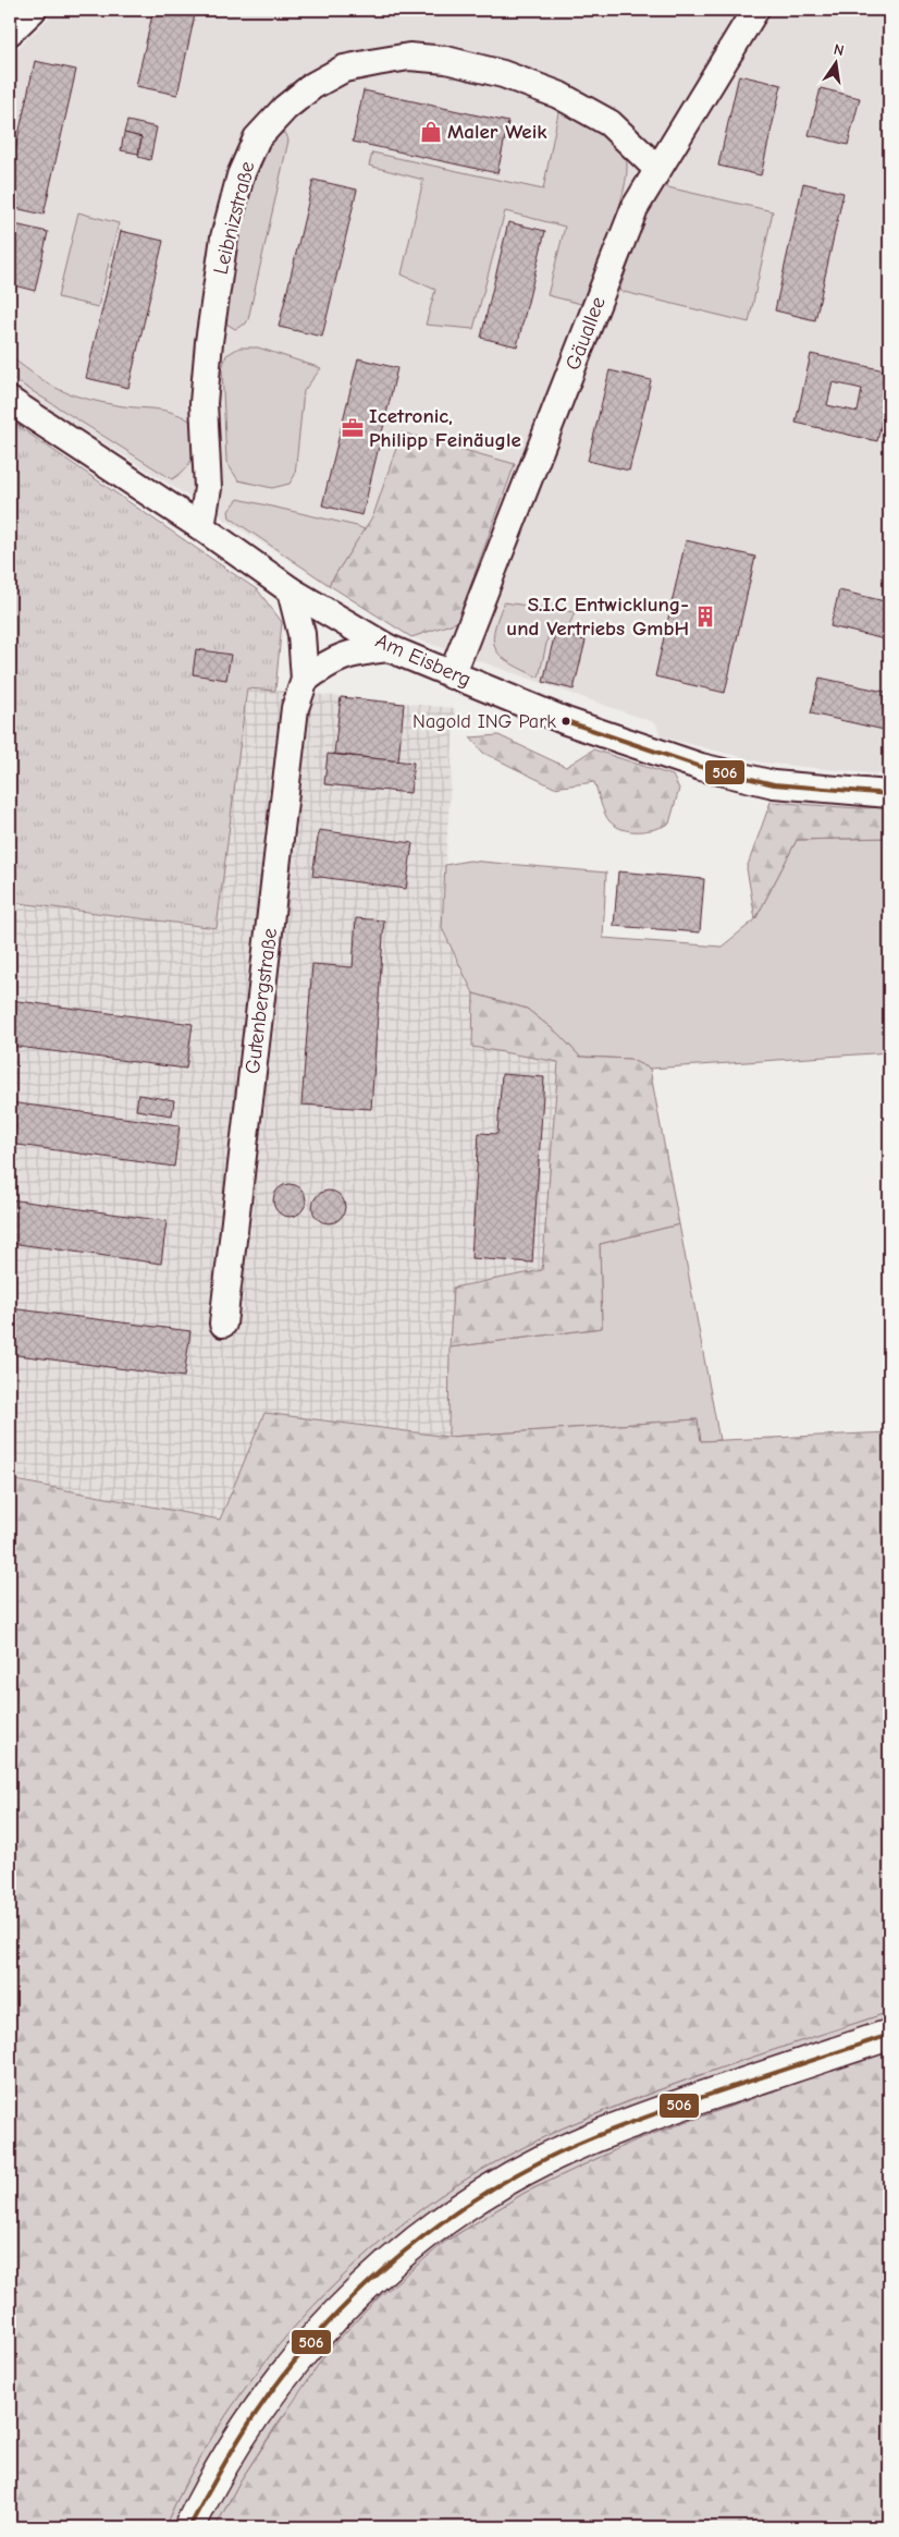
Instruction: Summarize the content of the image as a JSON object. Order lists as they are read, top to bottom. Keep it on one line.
{"streets":{"street":["Leibnizstraße","Gäuallee","Am Eisberg","Gutenbergstraße"]},"crossings":[["Leibnizstraße","Gäuallee"],["Leibnizstraße","Am Eisberg"],["Gäuallee","Am Eisberg"],["Am Eisberg","Gutenbergstraße"]],"places":{"shop":["Maler Weik"],"office":["Icetronic, Philipp Feinäugle"],"building":["S.I.C Entwicklung- und Vertriebs GmbH"],"other":["Nagold ING Park"]},"lines":["transit line 506"],"north":"top"}
